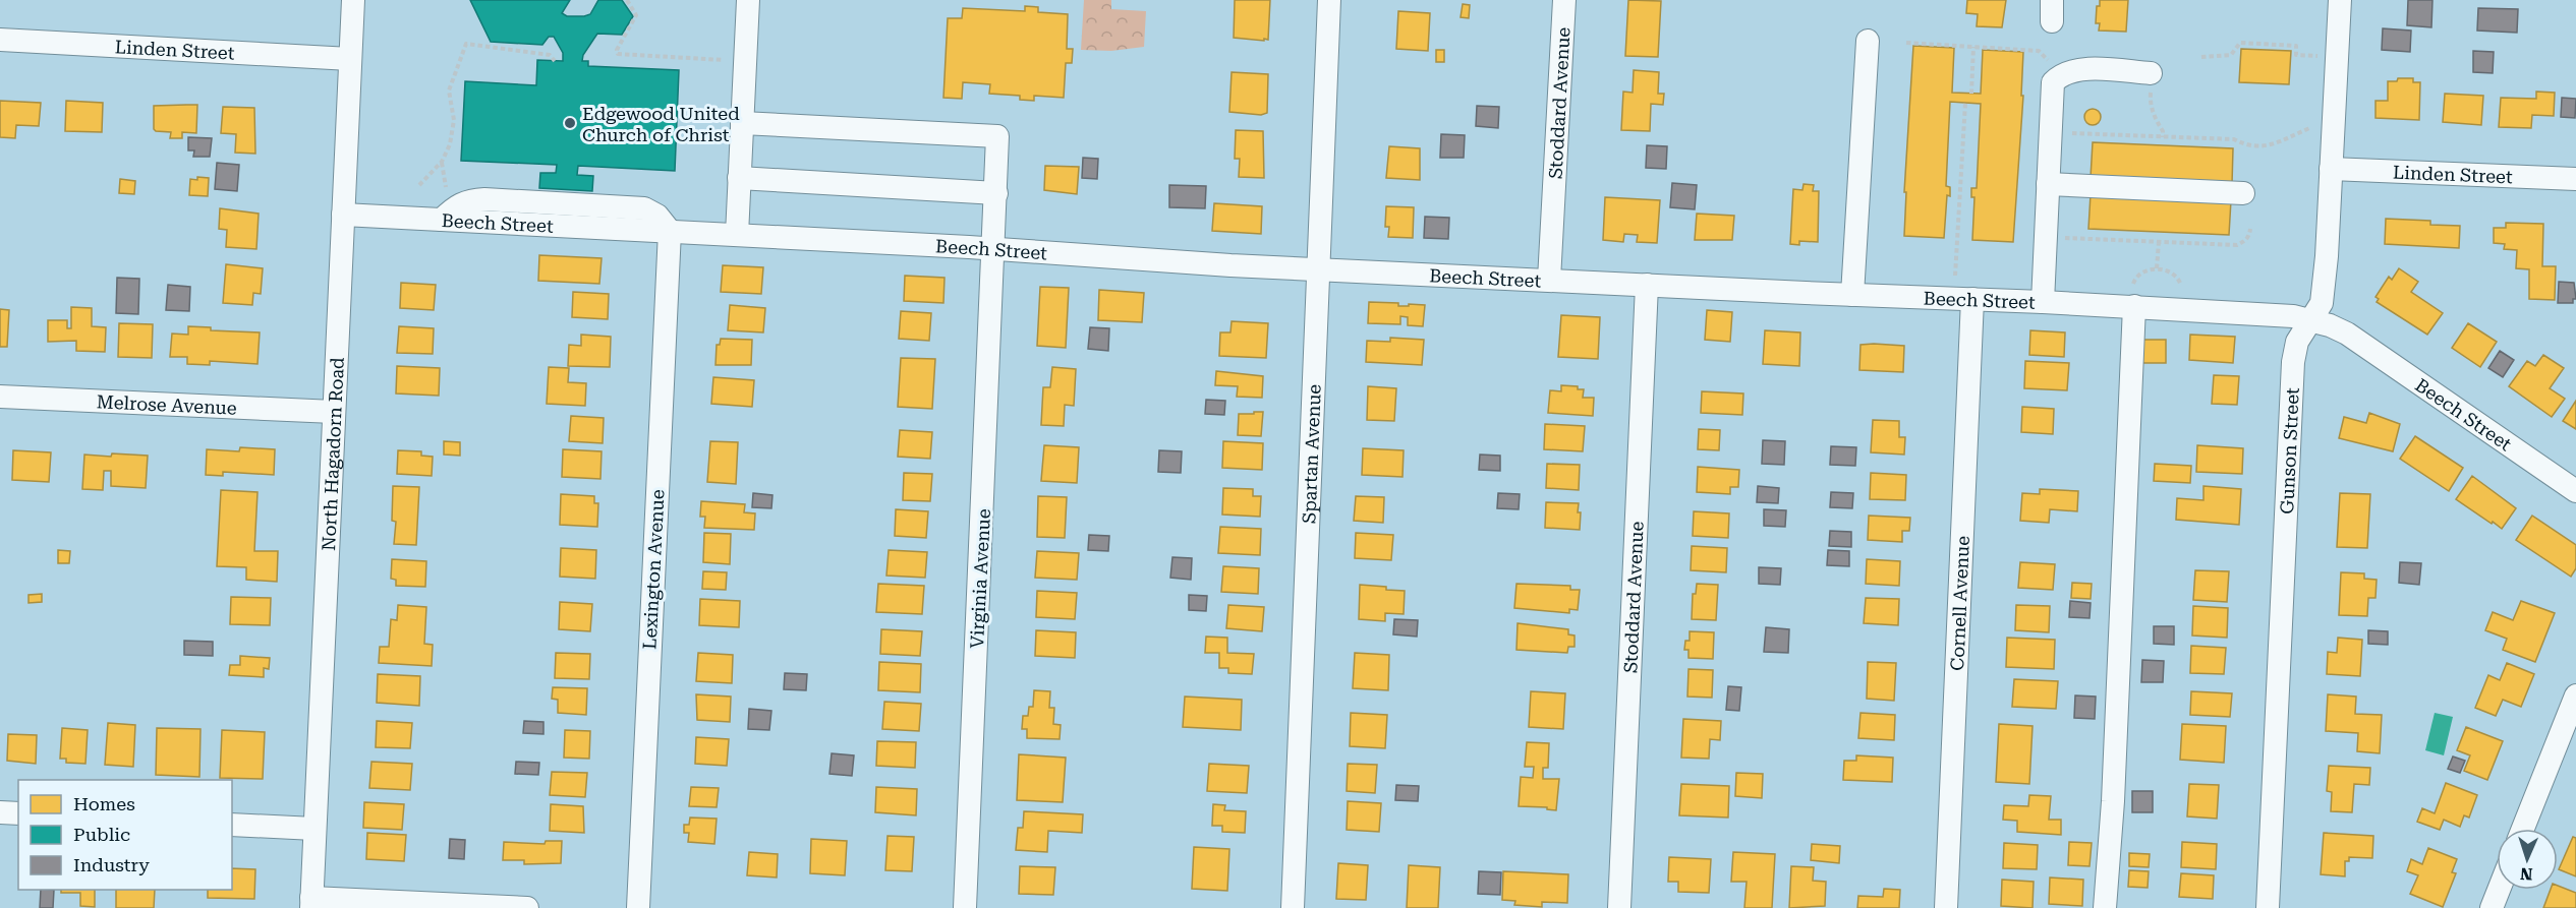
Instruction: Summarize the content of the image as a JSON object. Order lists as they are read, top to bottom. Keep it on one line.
{"streets":{"street":["Linden Street","Stoddard Avenue","Beech Street","Melrose Avenue","Gunson Street","North Hagadorn Road","Spartan Avenue","Lexington Avenue","Virginia Avenue","Cornell Avenue"]},"crossings":[["Linden Street","Gunson Street"],["Linden Street","North Hagadorn Road"],["Stoddard Avenue","Beech Street"],["Beech Street","Gunson Street"],["Beech Street","North Hagadorn Road"],["Beech Street","Spartan Avenue"],["Beech Street","Lexington Avenue"],["Beech Street","Virginia Avenue"],["Beech Street","Cornell Avenue"],["Melrose Avenue","North Hagadorn Road"]],"places":["Edgewood United Church of Christ"],"legend":["Homes","Public","Industry"],"north":"bottom"}
